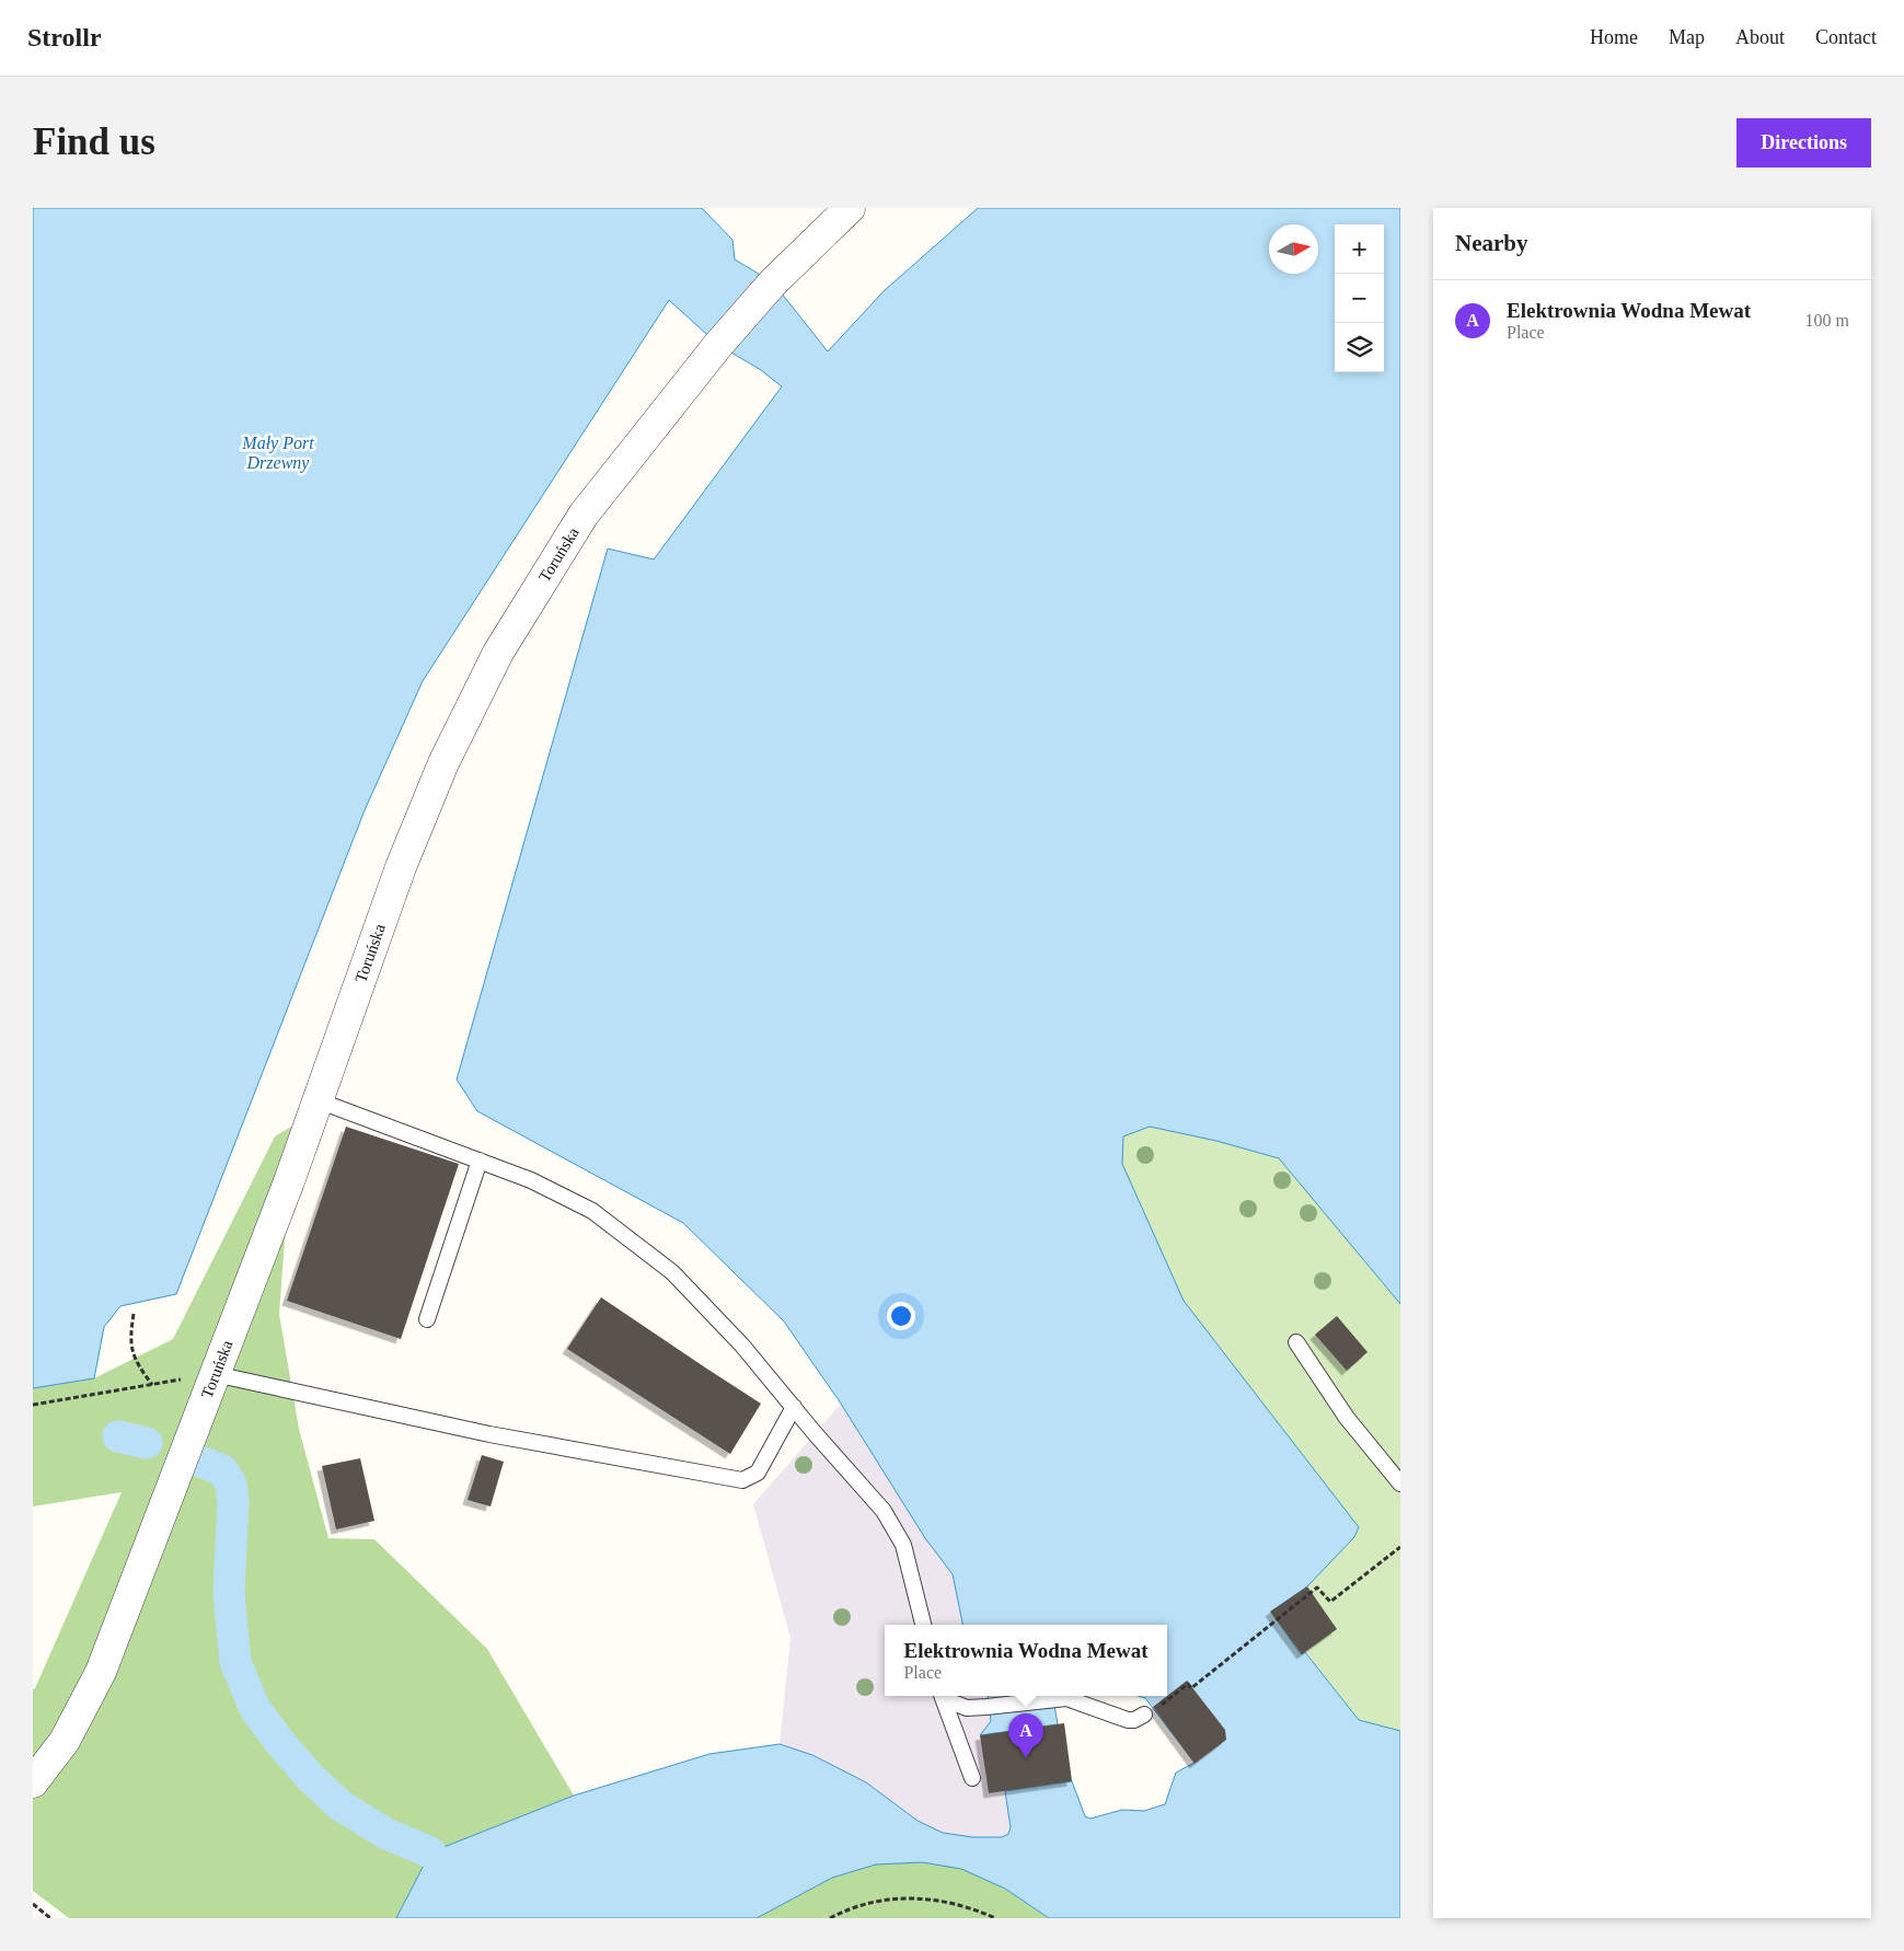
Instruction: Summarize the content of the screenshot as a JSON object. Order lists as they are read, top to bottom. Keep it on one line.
{"streets":{"street":["Toruńska"]},"water":["Mały Port Drzewny"],"north":"right","page":{"header":"Strollr","nav":["Home","Map","About","Contact"],"buttons":"Directions","title":"Find us","heading":"Nearby","map_buttons":["+","−"],"list":[{"mark":"A","name":"Elektrownia Wodna Mewat","note":"Place","value":"100 m"}],"popup":["Elektrownia Wodna Mewat","Place"],"pins":"A"}}
